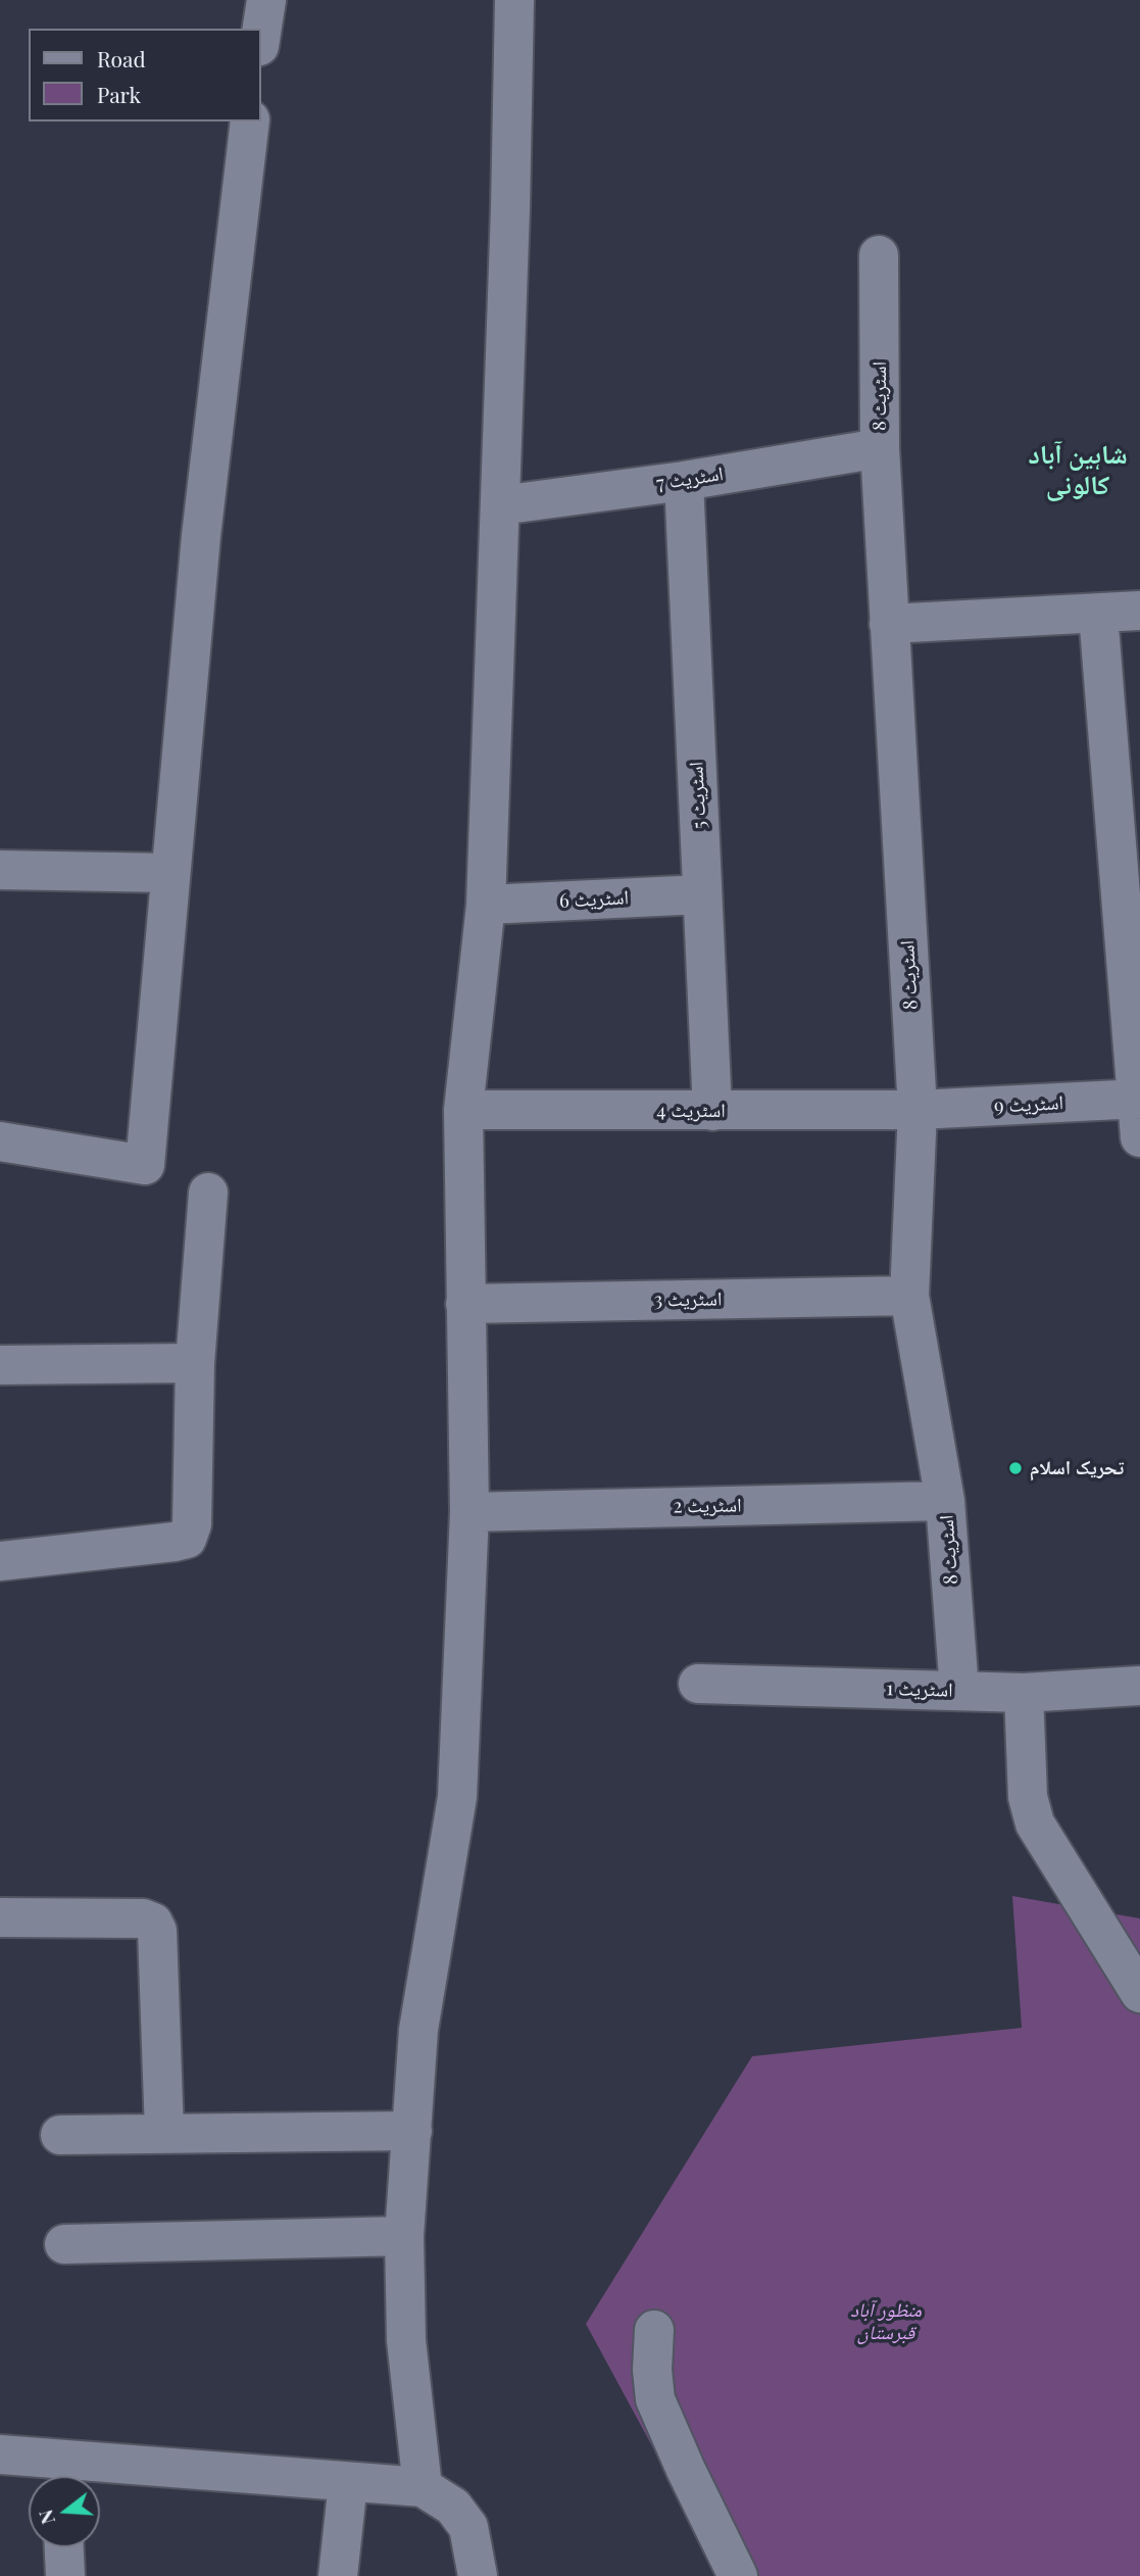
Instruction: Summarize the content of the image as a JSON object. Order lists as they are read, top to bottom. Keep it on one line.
{"streets":{"street":["اسٹریٹ 8","اسٹریٹ 7","اسٹریٹ 5","اسٹریٹ 6","اسٹریٹ 9","اسٹریٹ 4","اسٹریٹ 3","اسٹریٹ 2","اسٹریٹ 1"]},"crossings":[["اسٹریٹ 8","اسٹریٹ 7"],["اسٹریٹ 8","اسٹریٹ 9"],["اسٹریٹ 8","اسٹریٹ 4"],["اسٹریٹ 8","اسٹریٹ 3"],["اسٹریٹ 8","اسٹریٹ 2"],["اسٹریٹ 8","اسٹریٹ 1"],["اسٹریٹ 7","اسٹریٹ 5"],["اسٹریٹ 5","اسٹریٹ 6"],["اسٹریٹ 5","اسٹریٹ 4"],["اسٹریٹ 9","اسٹریٹ 4"]],"districts":["شاہین آباد کالونی"],"parks":["منظور آباد قبرستان"],"places":["تحریک اسلام"],"legend":["Road","Park"],"north":"left"}
